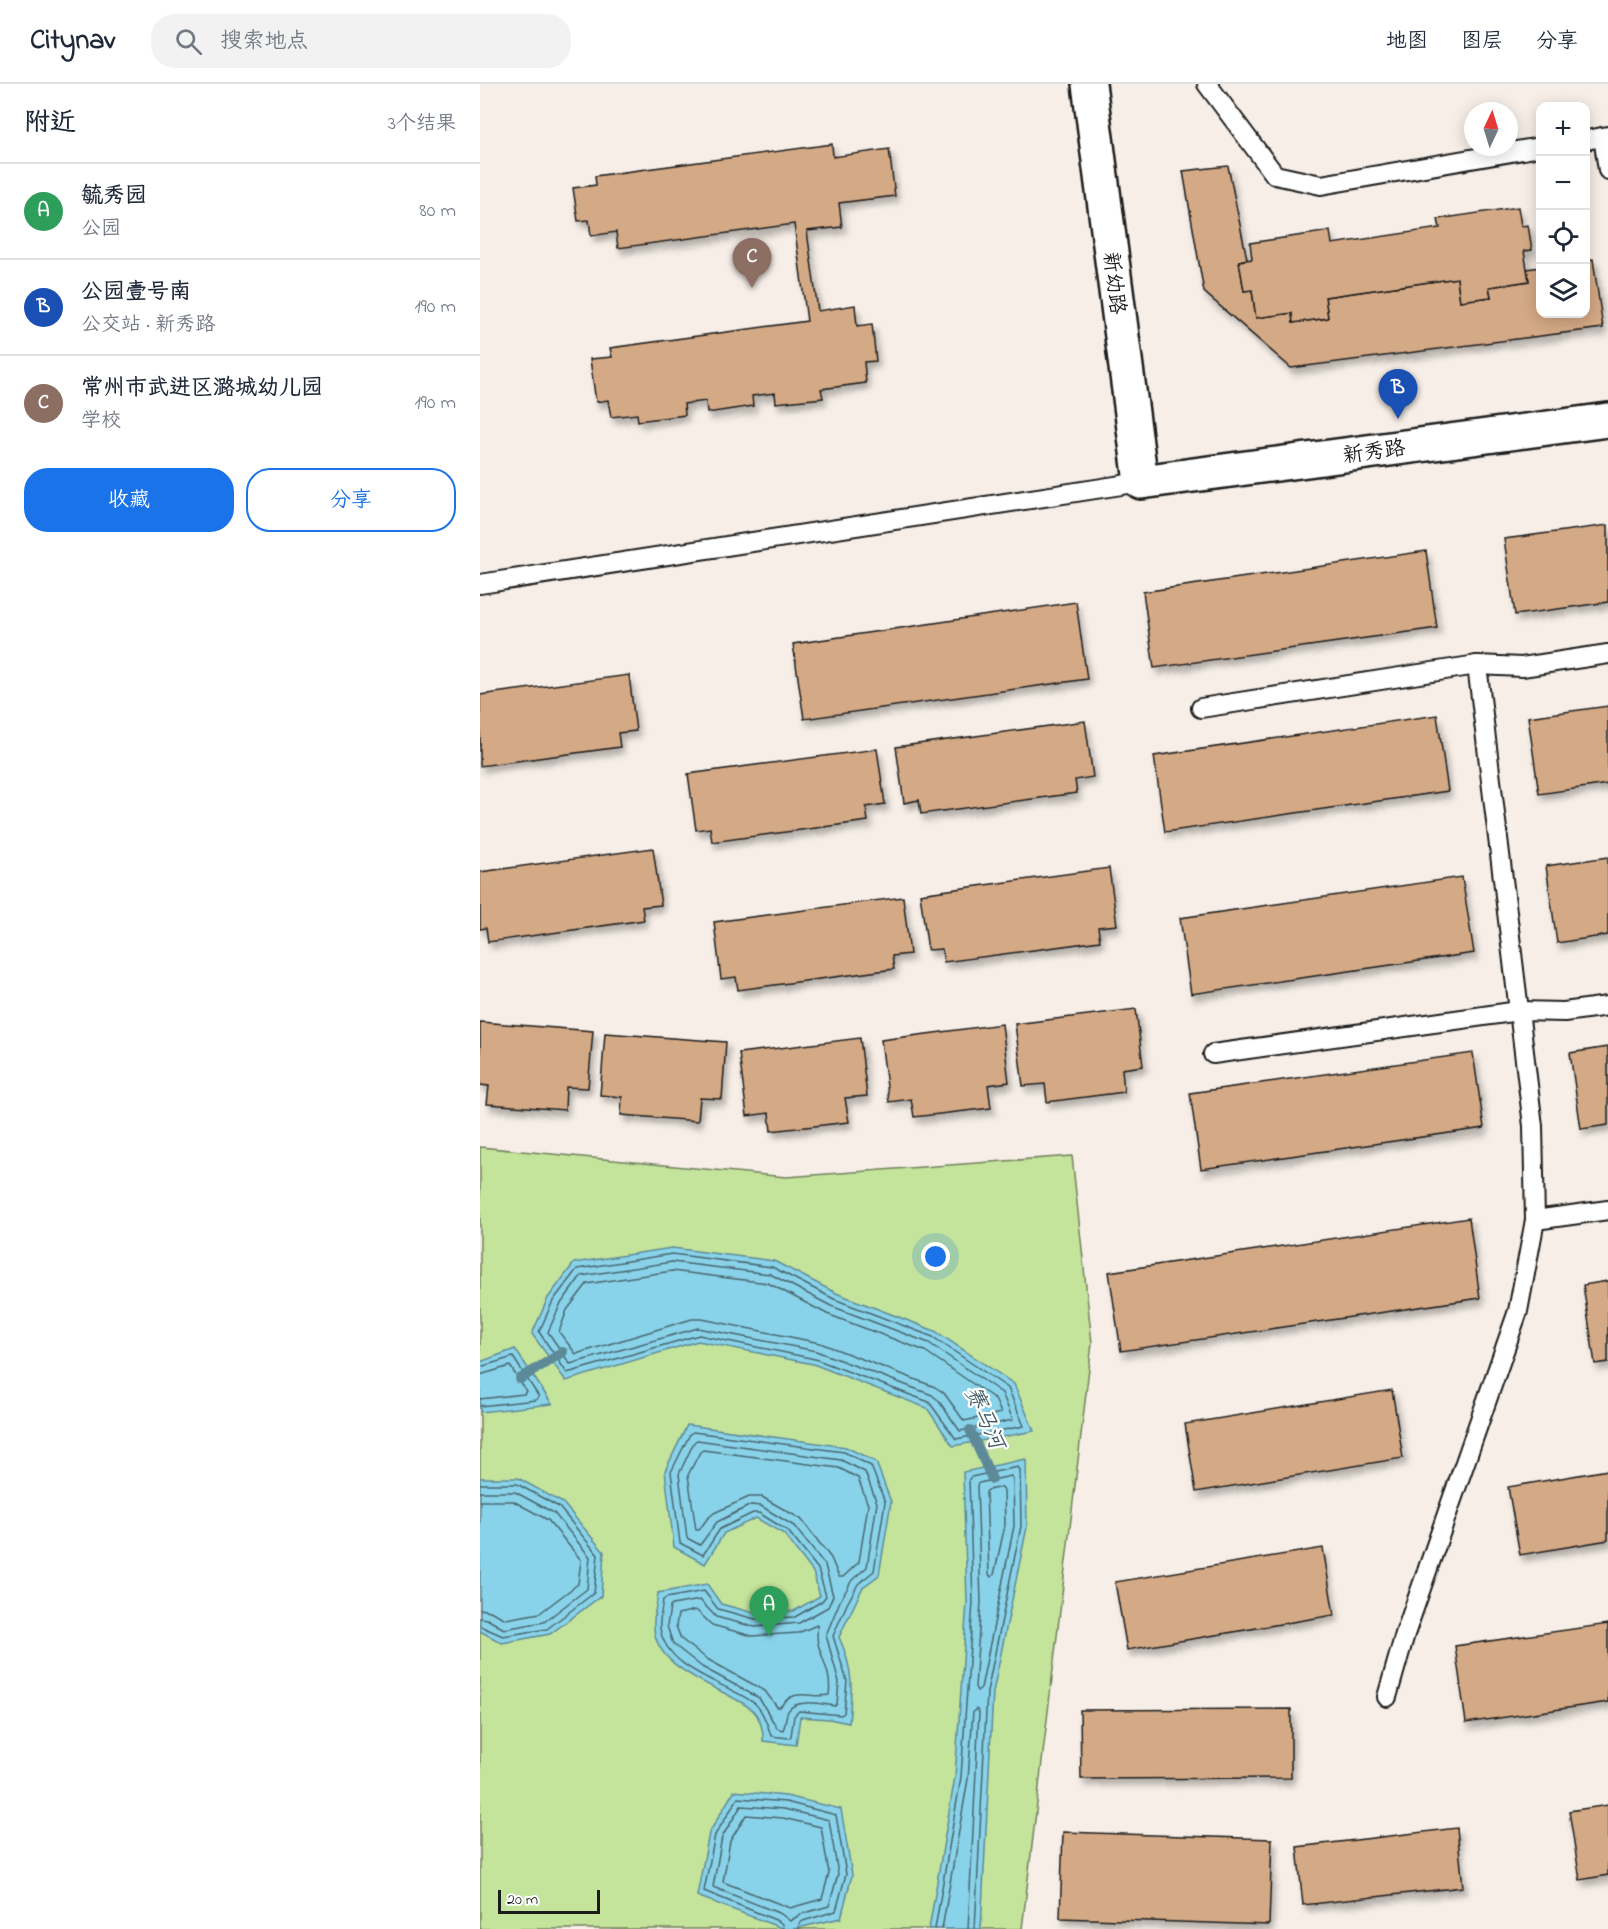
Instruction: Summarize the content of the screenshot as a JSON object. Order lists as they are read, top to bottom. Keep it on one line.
{"streets":{"street":["新幼路","新秀路"]},"crossings":[["新幼路","新秀路"]],"water":["赛马河"],"scale_bar":"20 m","north":"top","page":{"header":"Citynav","search":"搜索地点","nav":["地图","图层","分享"],"heading":["附近","3个结果"],"map_buttons":["+","−"],"list":[{"mark":"A","name":"毓秀园","note":"公园","value":"80 m"},{"mark":"B","name":"公园壹号南","note":"公交站 · 新秀路","value":"190 m"},{"mark":"C","name":"常州市武进区潞城幼儿园","note":"学校","value":"190 m"}],"pins":["C","B","A"],"buttons":["收藏","分享"],"scale":"20 m"}}
